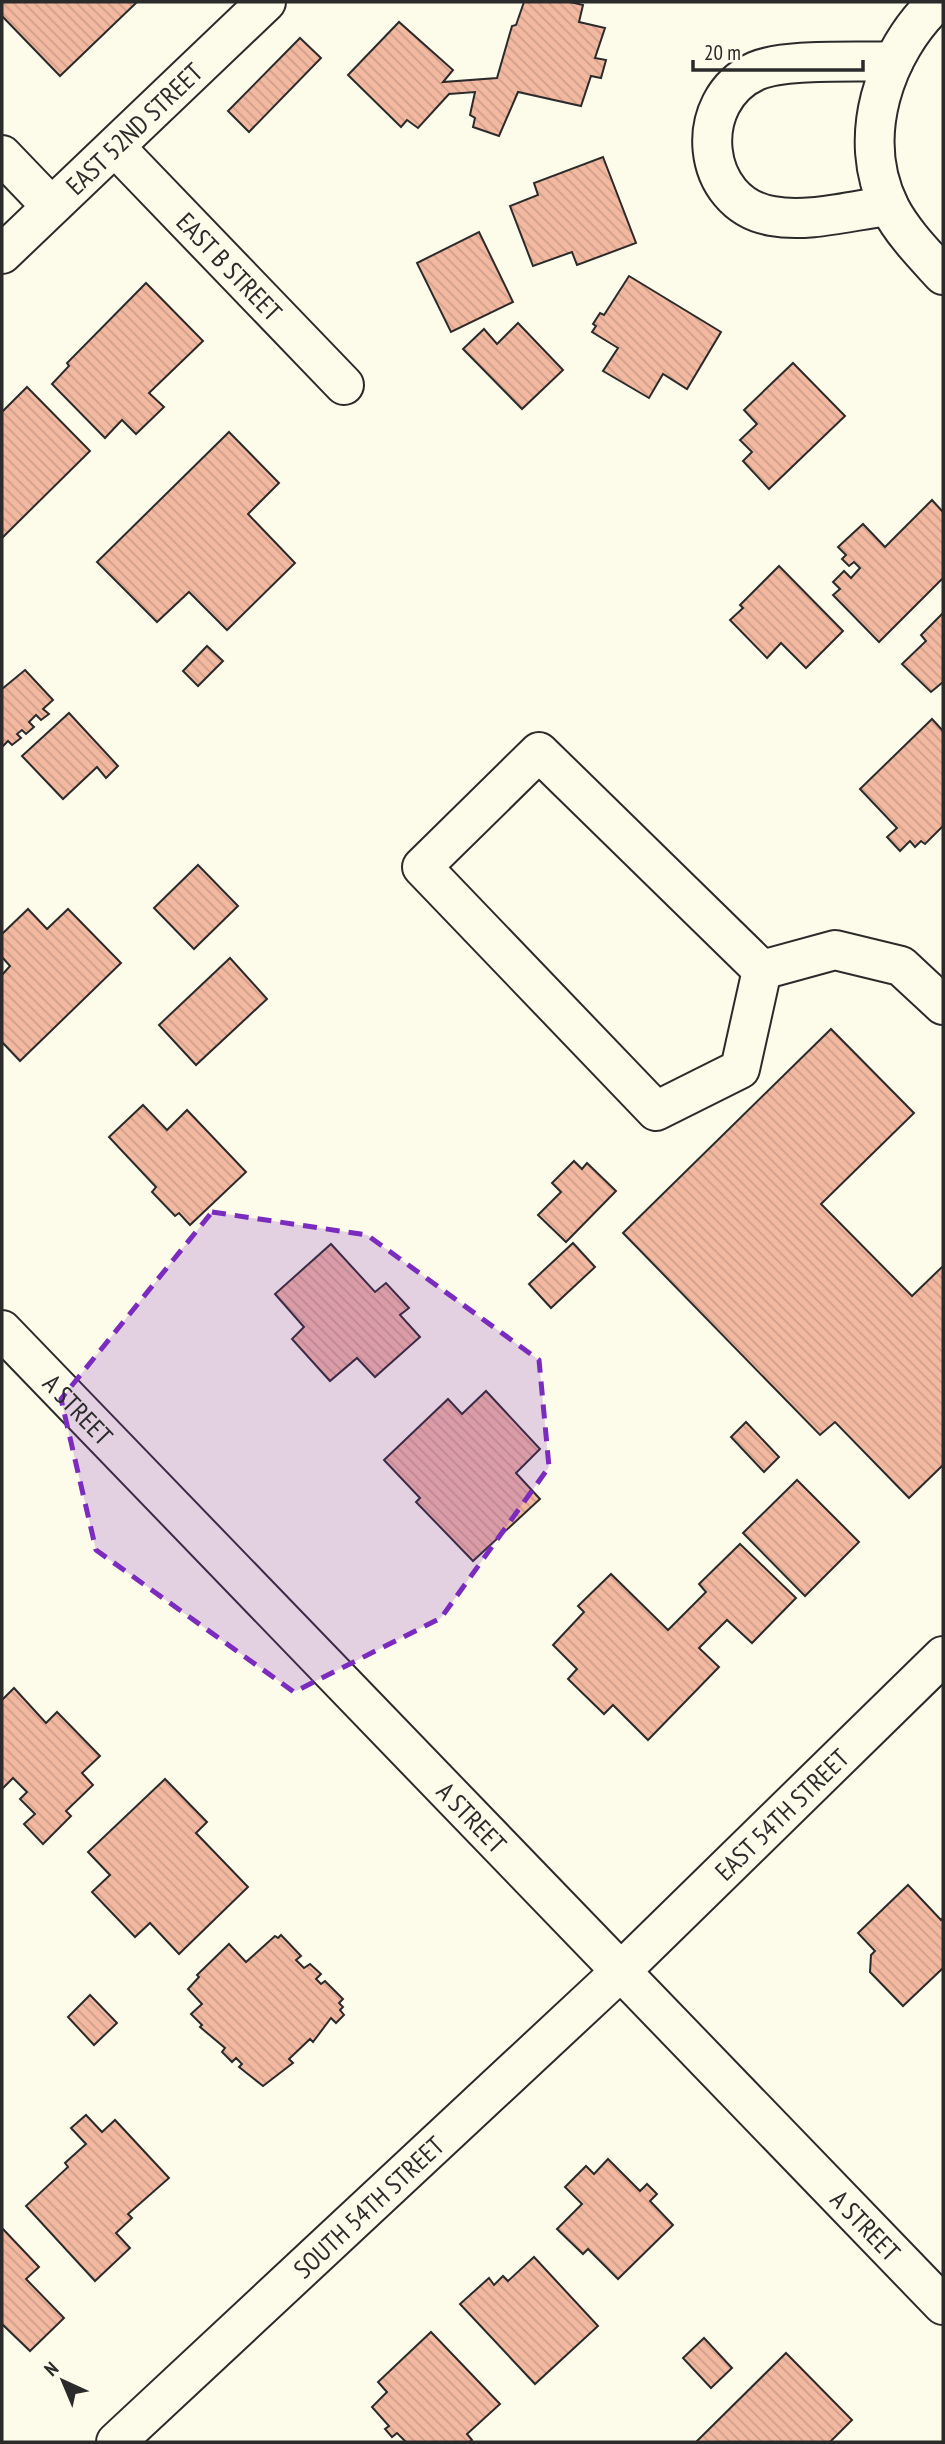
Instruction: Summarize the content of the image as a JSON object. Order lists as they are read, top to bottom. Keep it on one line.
{"streets":{"street":["EAST 52ND STREET","EAST B STREET","A STREET","EAST 54TH STREET","SOUTH 54TH STREET"]},"crossings":[["EAST 52ND STREET","EAST B STREET"],["A STREET","EAST 54TH STREET"],["A STREET","SOUTH 54TH STREET"],["EAST 54TH STREET","SOUTH 54TH STREET"]],"scale_bar":"20 m","north":"top left"}
